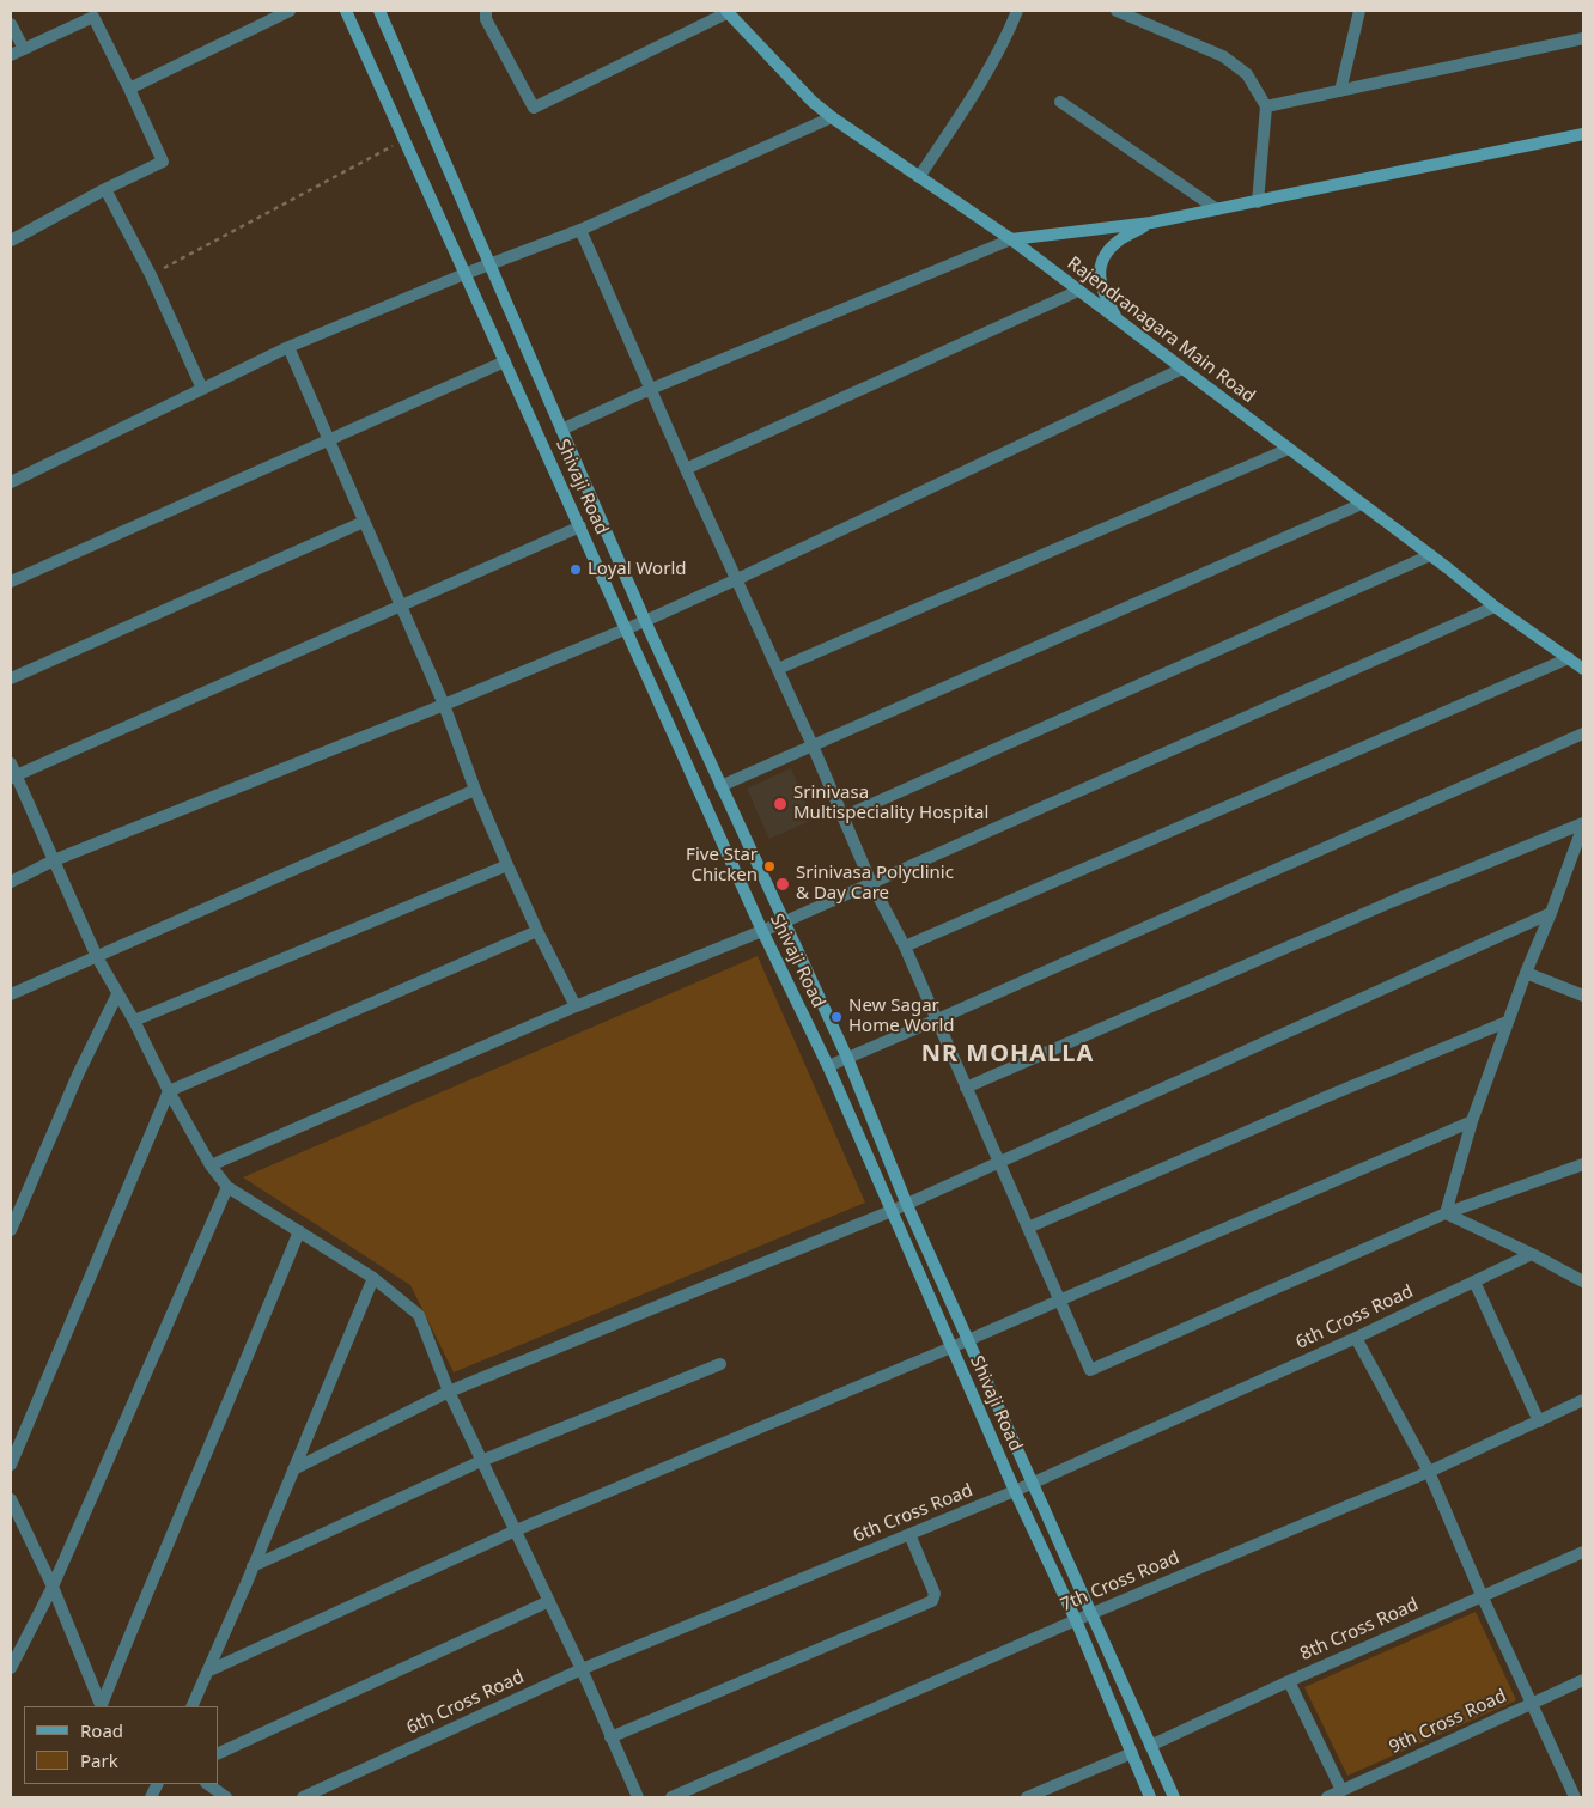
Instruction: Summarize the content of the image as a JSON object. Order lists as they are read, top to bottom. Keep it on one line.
{"streets":{"street":["Rajendranagara Main Road","Shivaji Road","6th Cross Road","7th Cross Road","8th Cross Road","9th Cross Road"]},"crossings":[["Shivaji Road","6th Cross Road"],["Shivaji Road","7th Cross Road"]],"districts":["NR MOHALLA"],"places":["Loyal World","Srinivasa Multispeciality Hospital","Five Star Chicken","Srinivasa Polyclinic & Day Care","New Sagar Home World"],"legend":["Road","Park"]}
